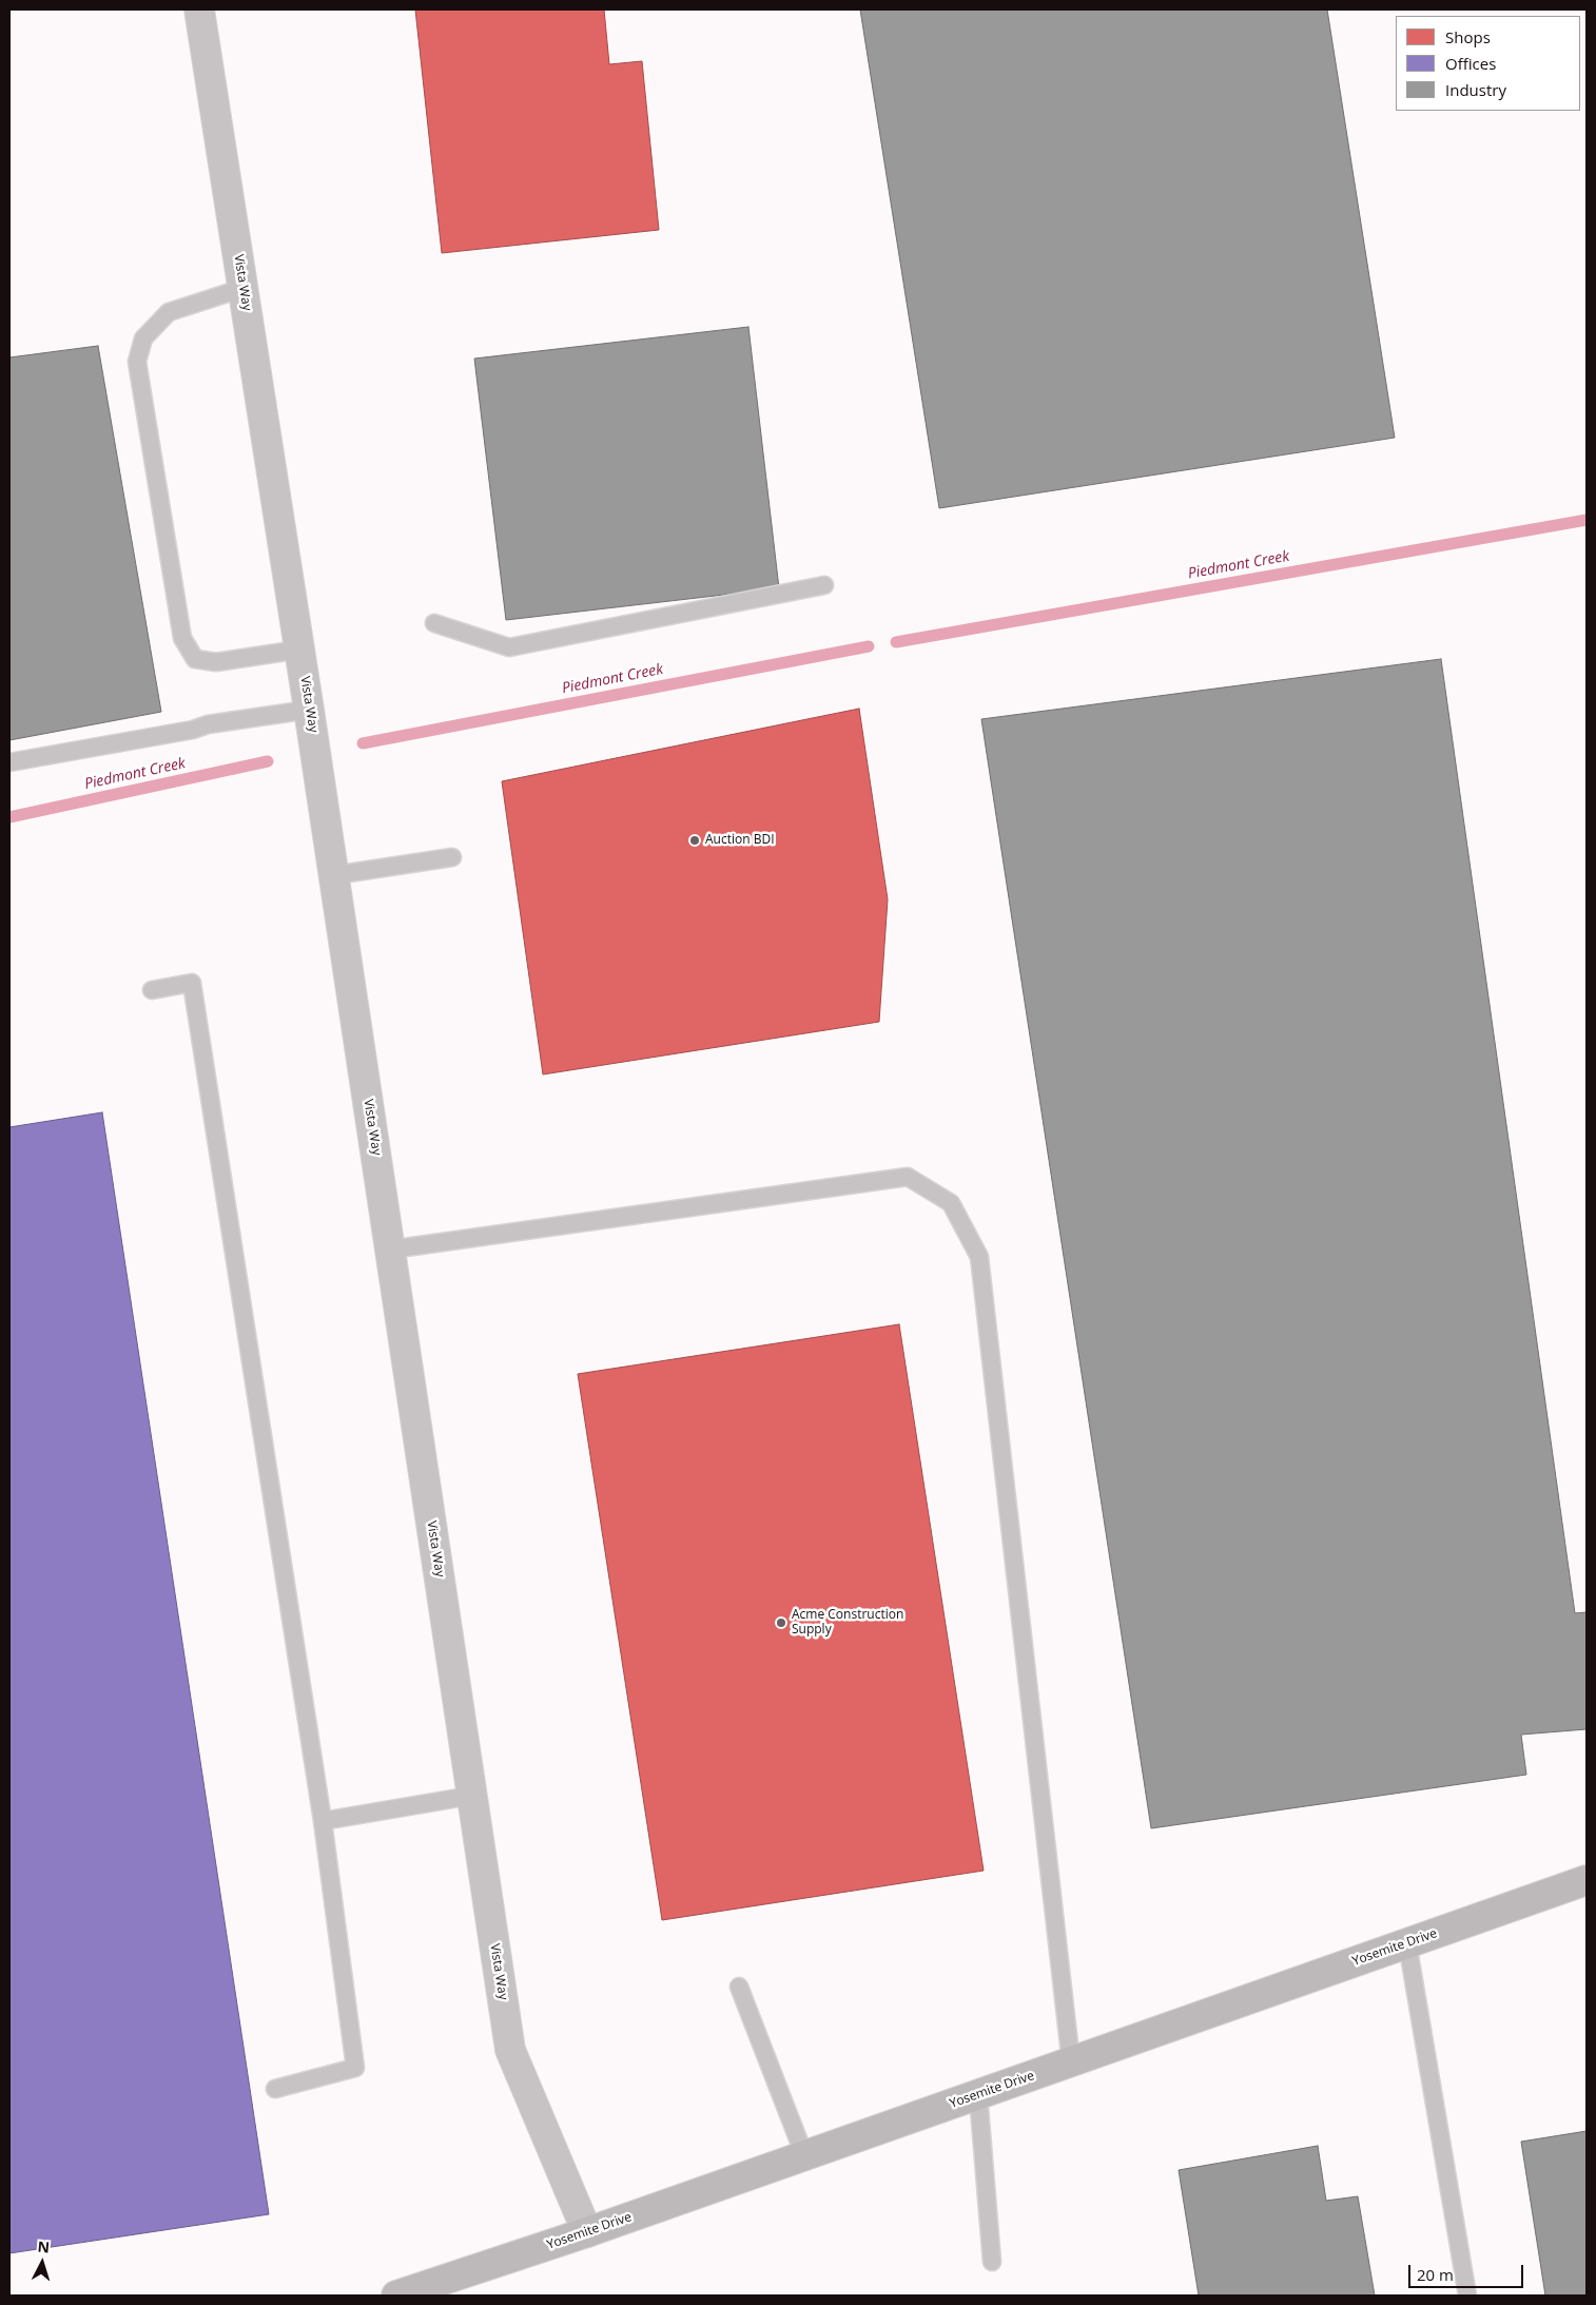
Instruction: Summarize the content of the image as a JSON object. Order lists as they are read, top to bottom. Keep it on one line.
{"streets":{"main road":["Yosemite Drive"],"street":["Vista Way"]},"crossings":[["Vista Way","Yosemite Drive"]],"water":["Piedmont Creek"],"places":["Auction BDI","Acme Construction Supply"],"legend":["Shops","Offices","Industry"],"scale_bar":"20 m","north":"top"}
